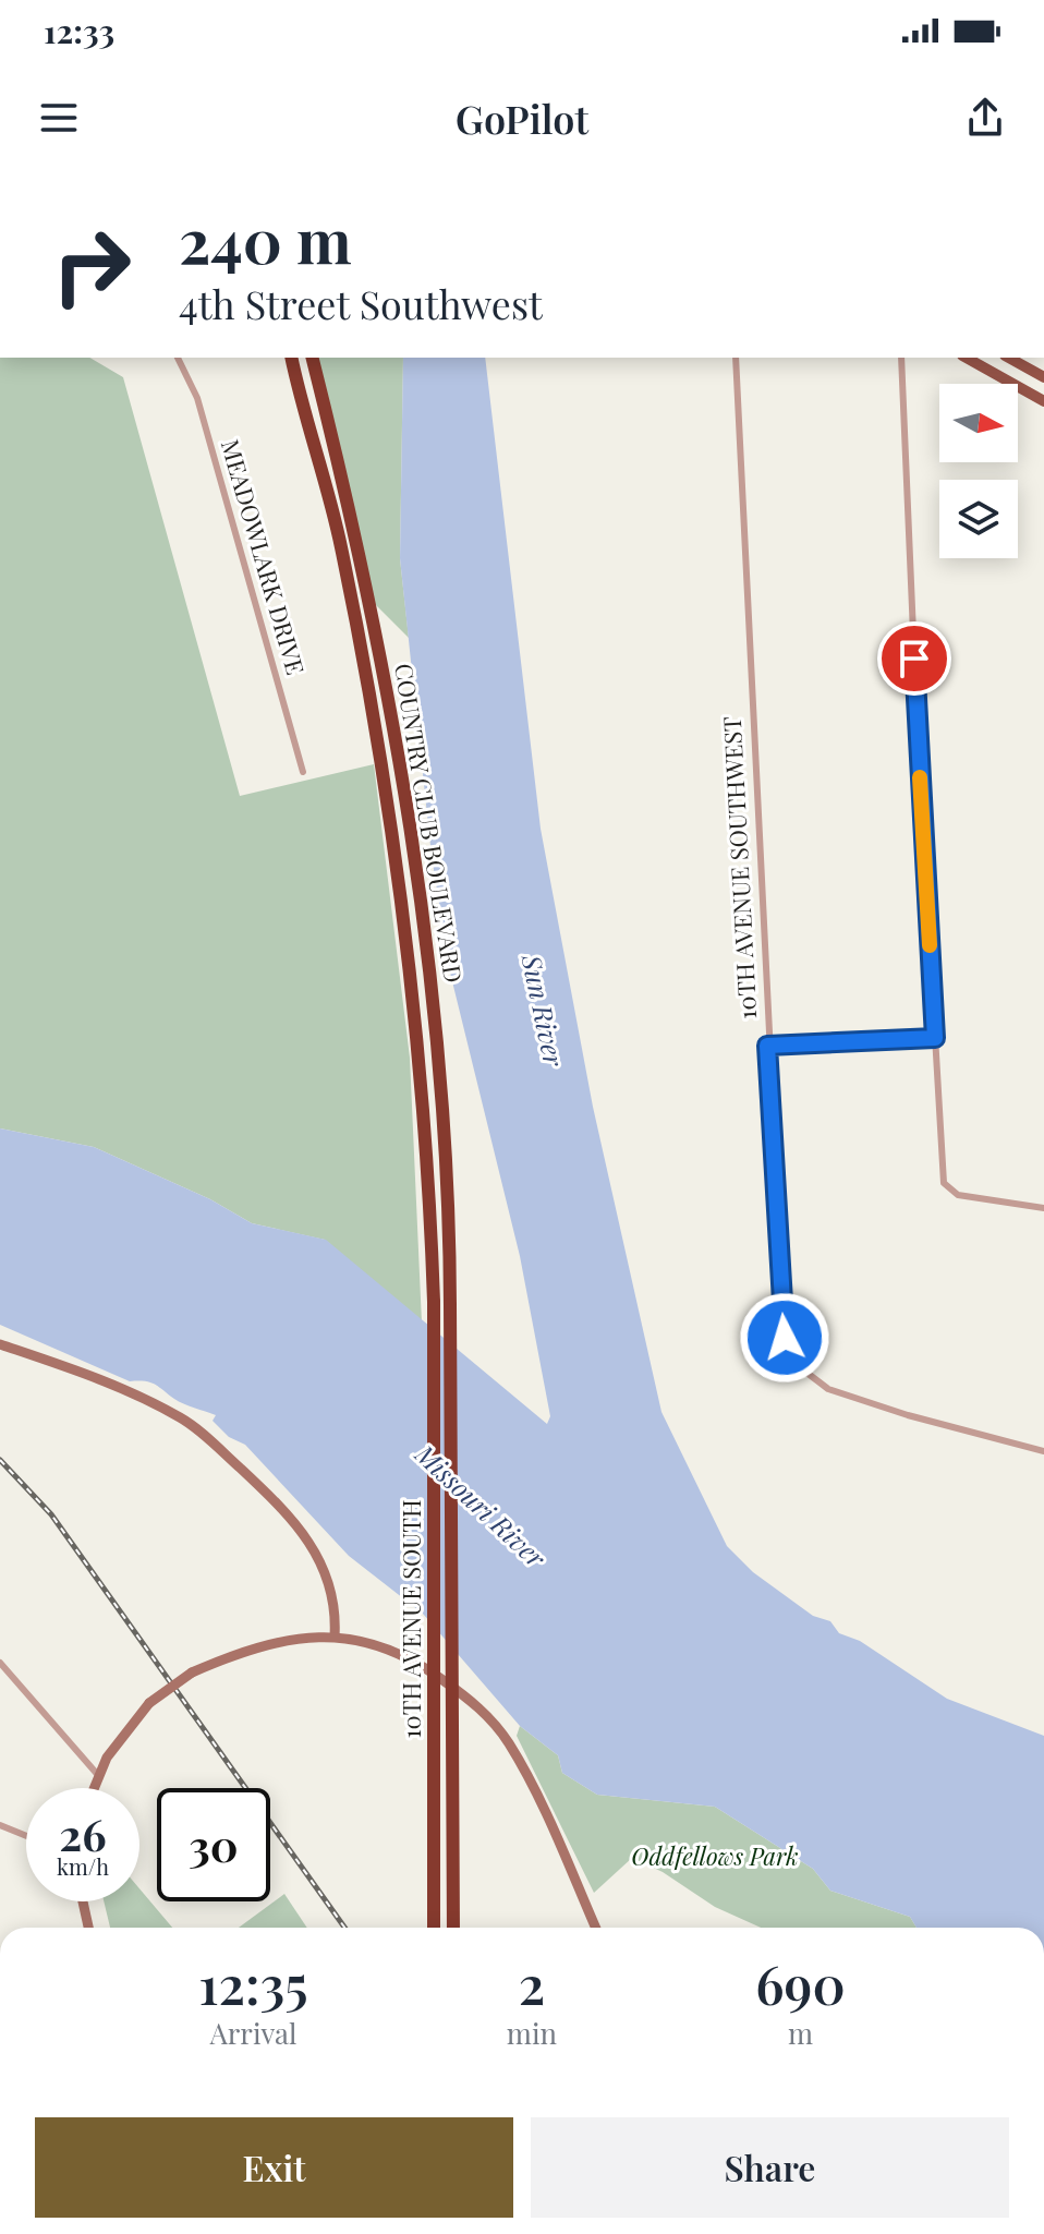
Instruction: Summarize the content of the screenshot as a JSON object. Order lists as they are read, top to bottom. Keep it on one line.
{"streets":{"highway":["COUNTRY CLUB BOULEVARD","10TH AVENUE SOUTH"],"street":["MEADOWLARK DRIVE","10TH AVENUE SOUTHWEST"]},"crossings":[["COUNTRY CLUB BOULEVARD","10TH AVENUE SOUTH"]],"water":["Sun River","Missouri River"],"parks":["Oddfellows Park"],"north":"right","page":{"status":"12:33","header":"GoPilot","turn":["240 m","4th Street Southwest"],"speed":"26 km/h","limit":"30","eta":["12:35","Arrival","2","min","690","m"],"buttons":["Exit","Share"]}}
